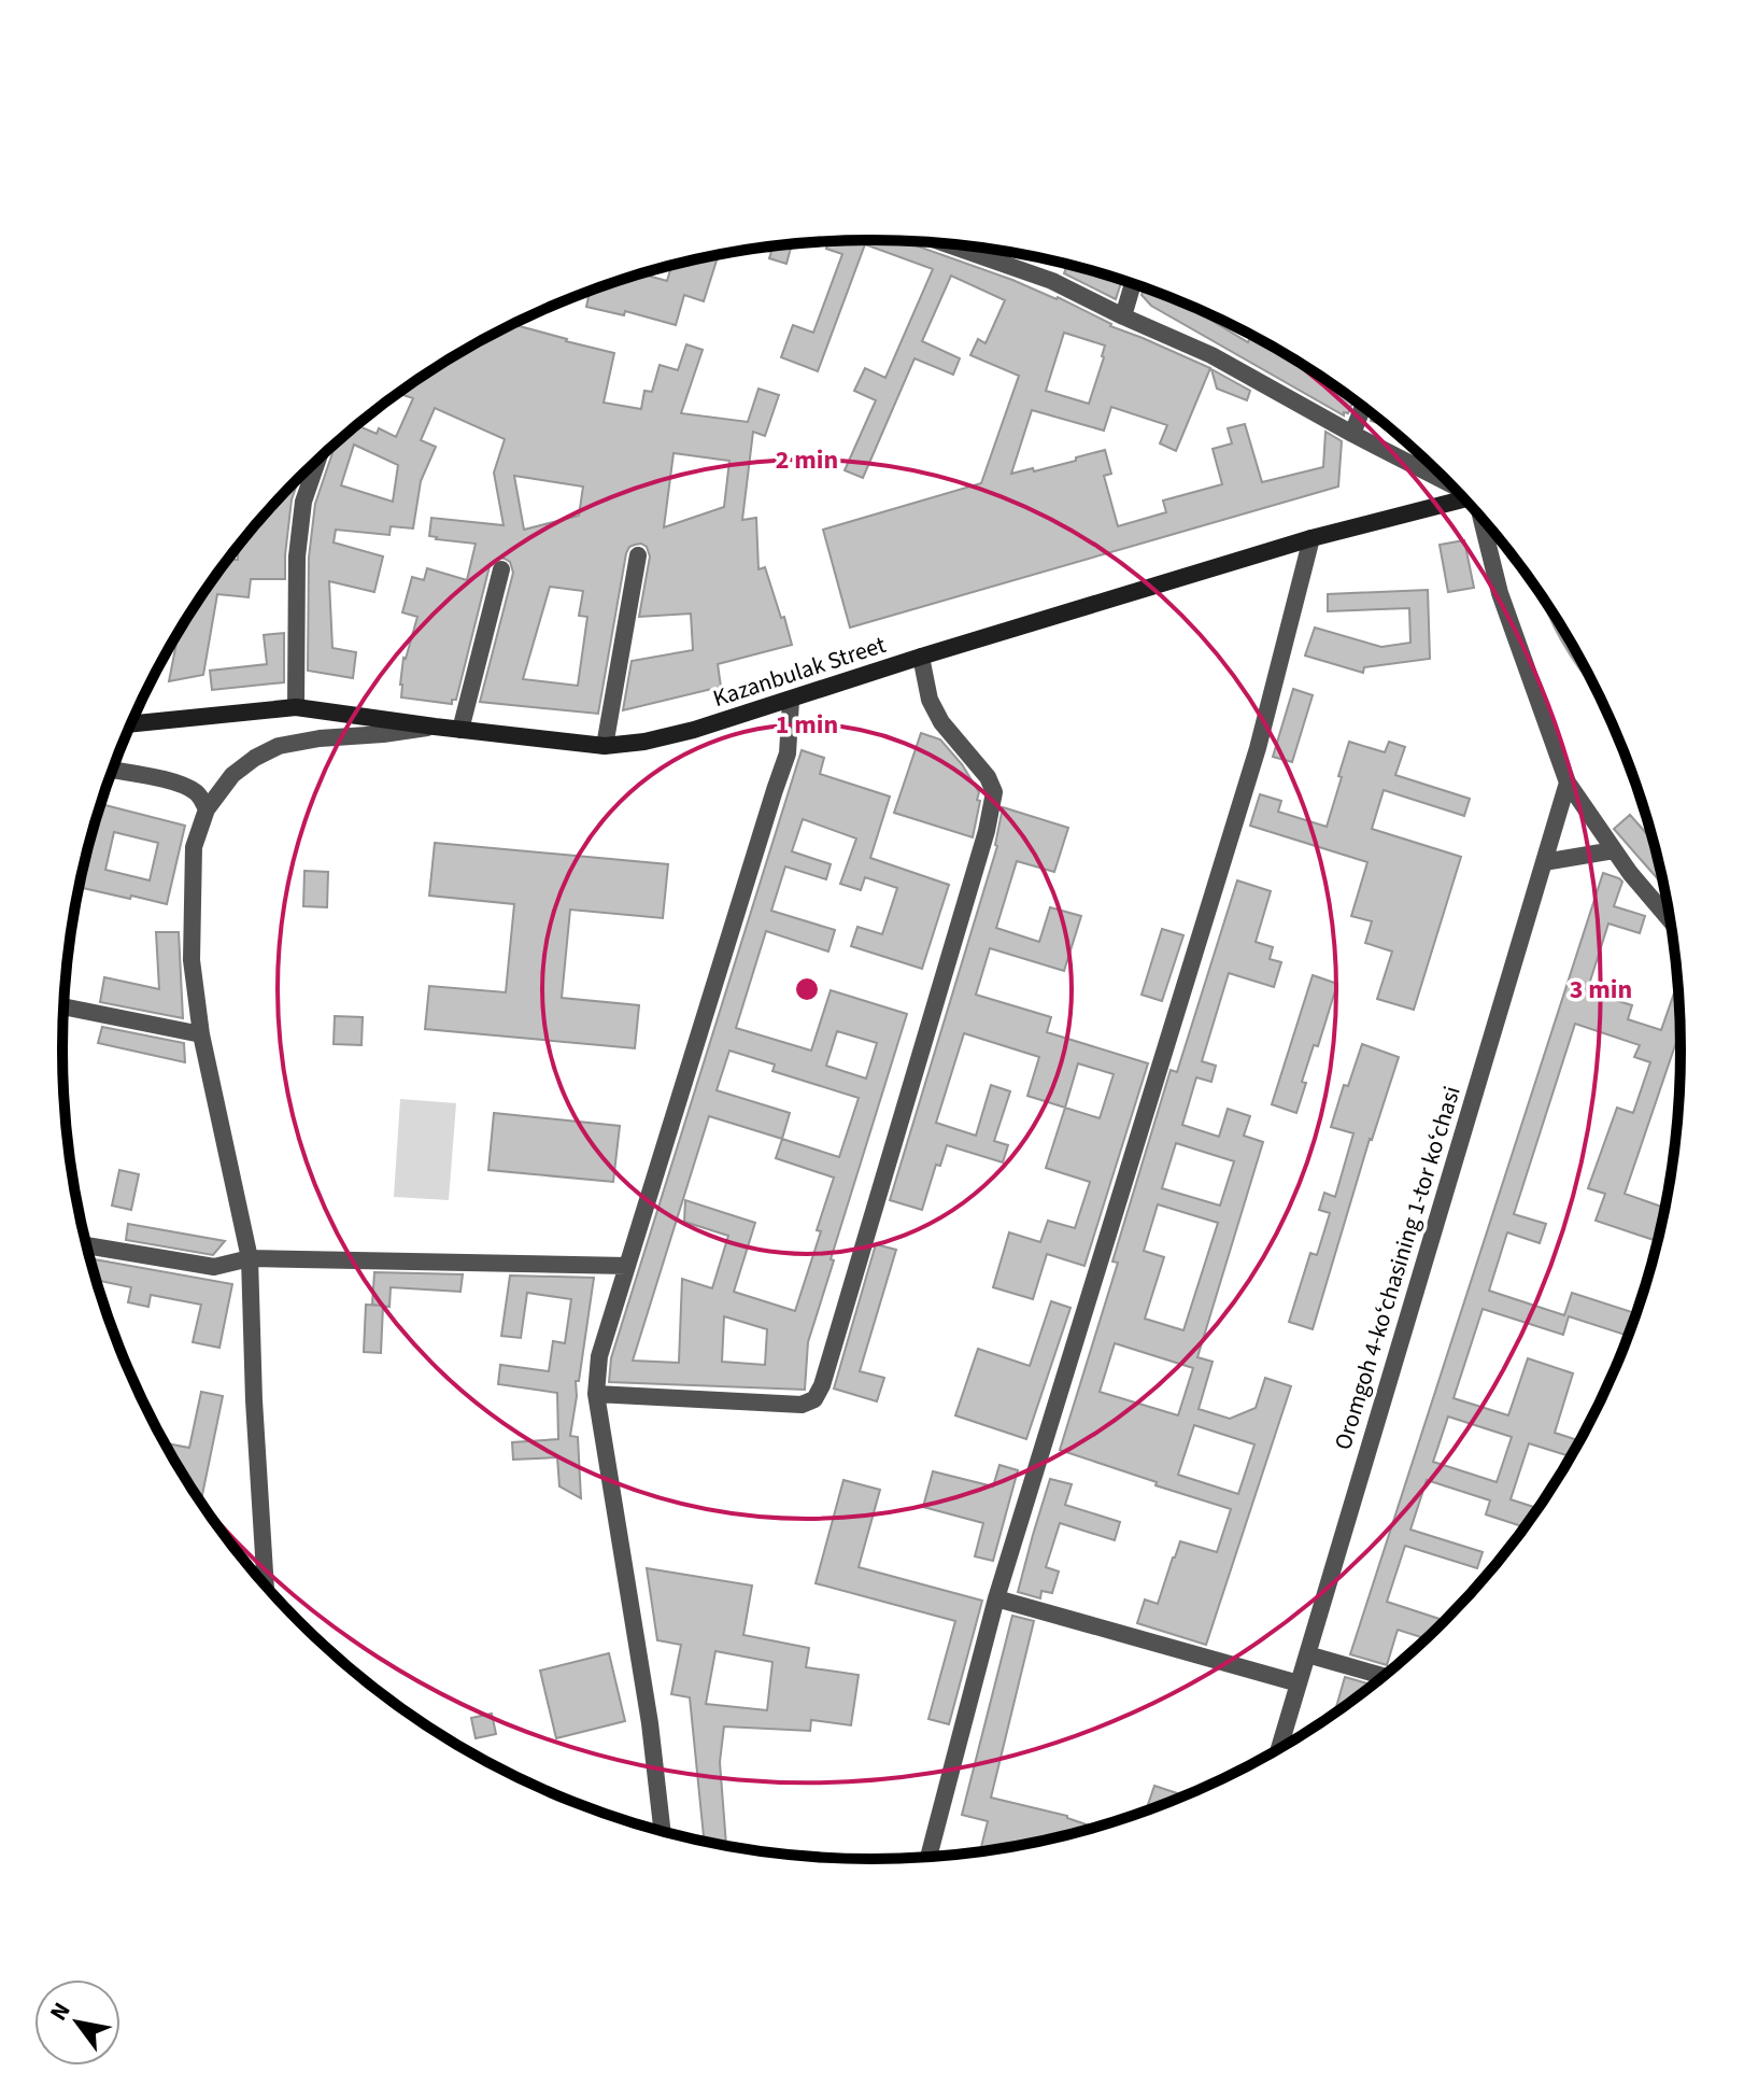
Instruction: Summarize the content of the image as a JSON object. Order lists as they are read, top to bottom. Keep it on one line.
{"streets":{"main road":["Kazanbulak Street"],"street":["Oromgoh 4-koʻchasining 1-tor koʻchasi"]},"north":"top left","rings":["2 min","1 min","3 min"]}
